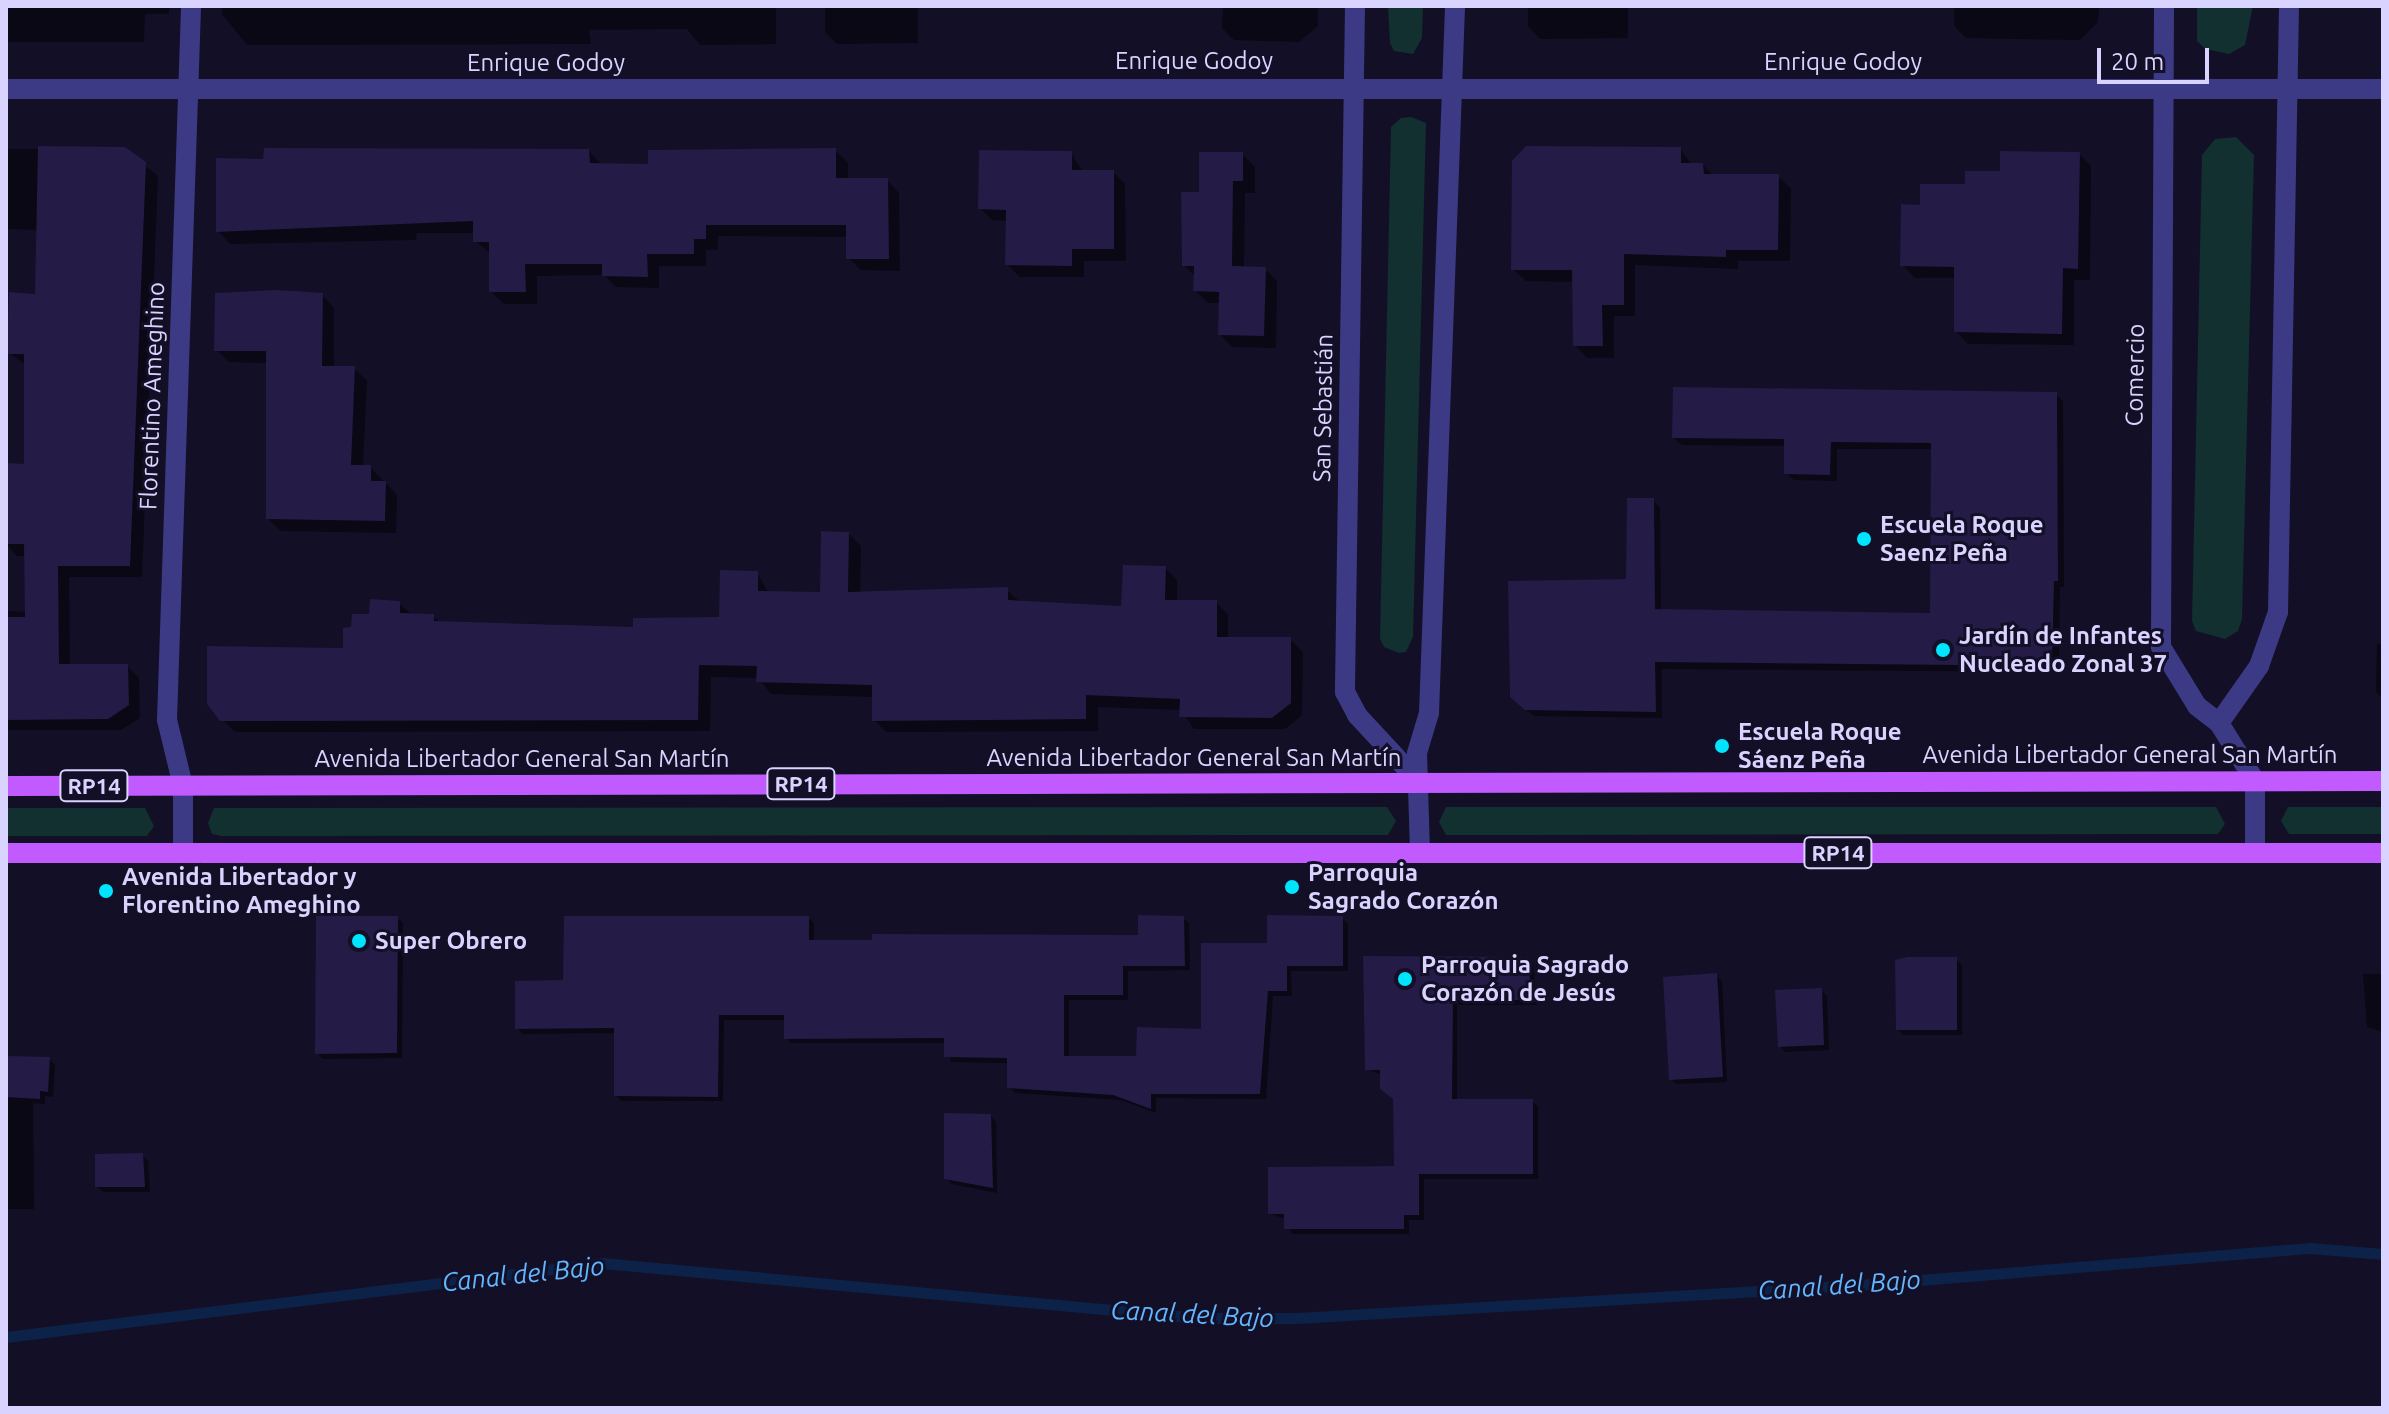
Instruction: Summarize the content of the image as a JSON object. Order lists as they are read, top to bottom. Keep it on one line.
{"streets":{"main road":["Avenida Libertador General San Martín","RP14"],"street":["Enrique Godoy","Comercio","Florentino Ameghino","San Sebastián"]},"crossings":[["Enrique Godoy","Comercio"],["Enrique Godoy","Florentino Ameghino"],["Enrique Godoy","San Sebastián"],["Comercio","Avenida Libertador General San Martín"],["Florentino Ameghino","Avenida Libertador General San Martín"],["Florentino Ameghino","RP14"],["San Sebastián","Avenida Libertador General San Martín"]],"water":["Canal del Bajo"],"places":["Escuela Roque Saenz Peña","Jardín de Infantes Nucleado Zonal 37","Escuela Roque Sáenz Peña","Parroquia Sagrado Corazón","Avenida Libertador y Florentino Ameghino","Super Obrero","Parroquia Sagrado Corazón de Jesús"],"scale_bar":"20 m"}
